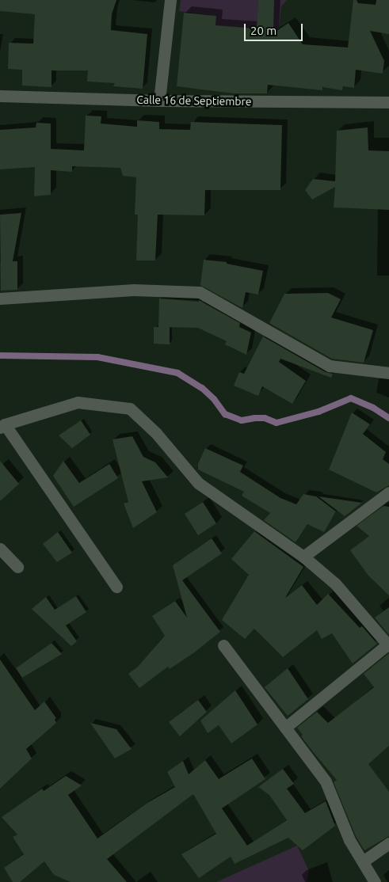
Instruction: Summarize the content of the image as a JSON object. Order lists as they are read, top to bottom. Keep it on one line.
{"streets":{"street":["Calle 16 de Septiembre"]},"scale_bar":"20 m"}
